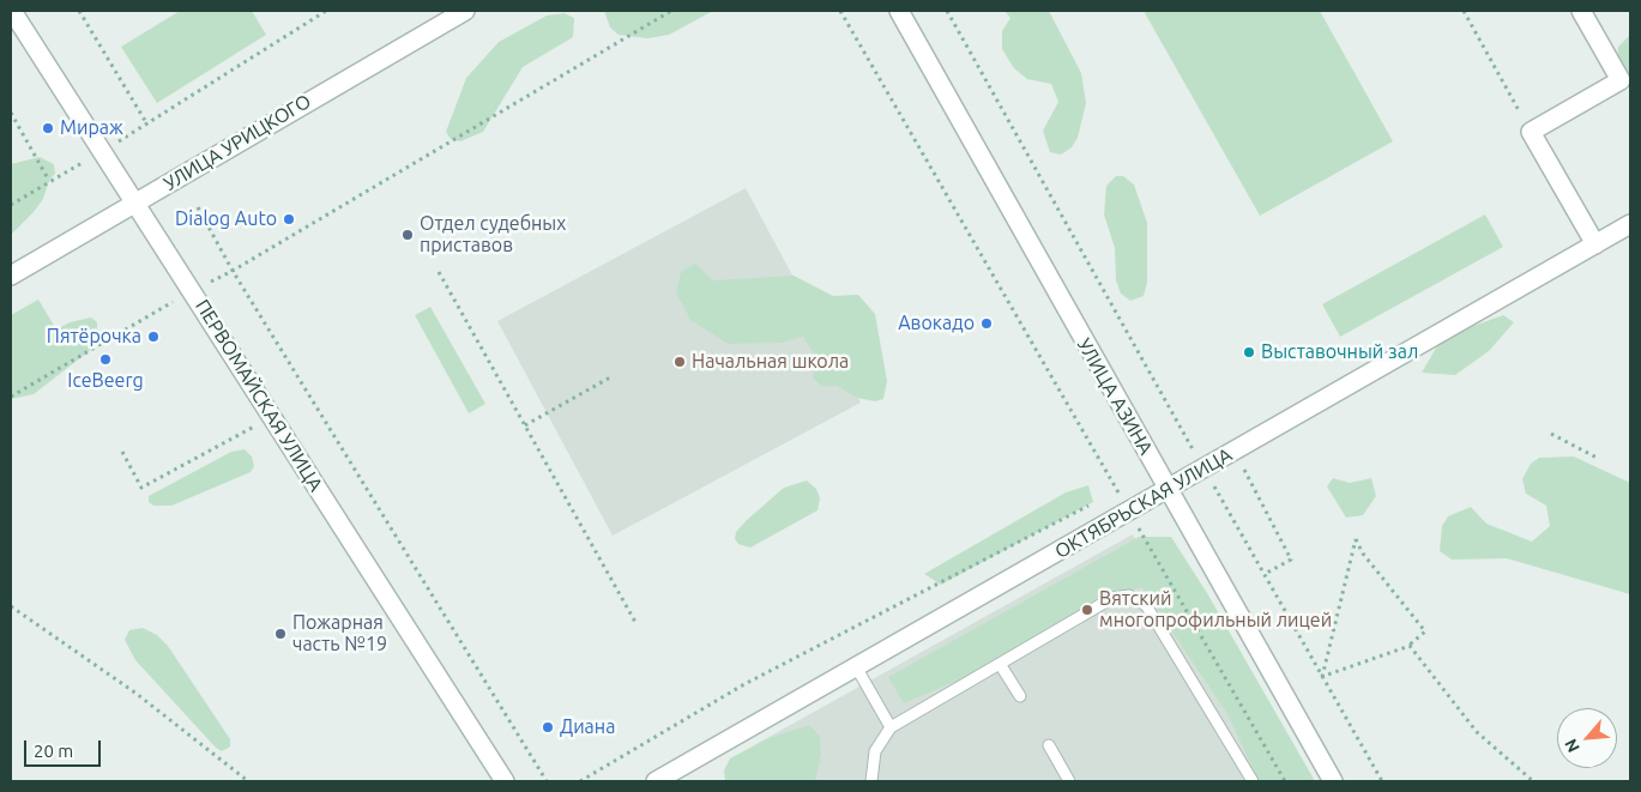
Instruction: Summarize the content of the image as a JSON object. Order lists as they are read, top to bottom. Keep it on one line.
{"streets":{"street":["УЛИЦА УРИЦКОГО","ПЕРВОМАЙСКАЯ УЛИЦА","УЛИЦА АЗИНА","ОКТЯБРЬСКАЯ УЛИЦА"]},"crossings":[["УЛИЦА УРИЦКОГО","ПЕРВОМАЙСКАЯ УЛИЦА"],["УЛИЦА АЗИНА","ОКТЯБРЬСКАЯ УЛИЦА"]],"places":["Мираж","Dialog Auto","Отдел судебных приставов","Авокадо","Пятёрочка","Выставочный зал","IceBeerg","Начальная школа","Вятский многопрофильный лицей","Пожарная часть №19","Диана"],"scale_bar":"20 m","north":"bottom left"}
